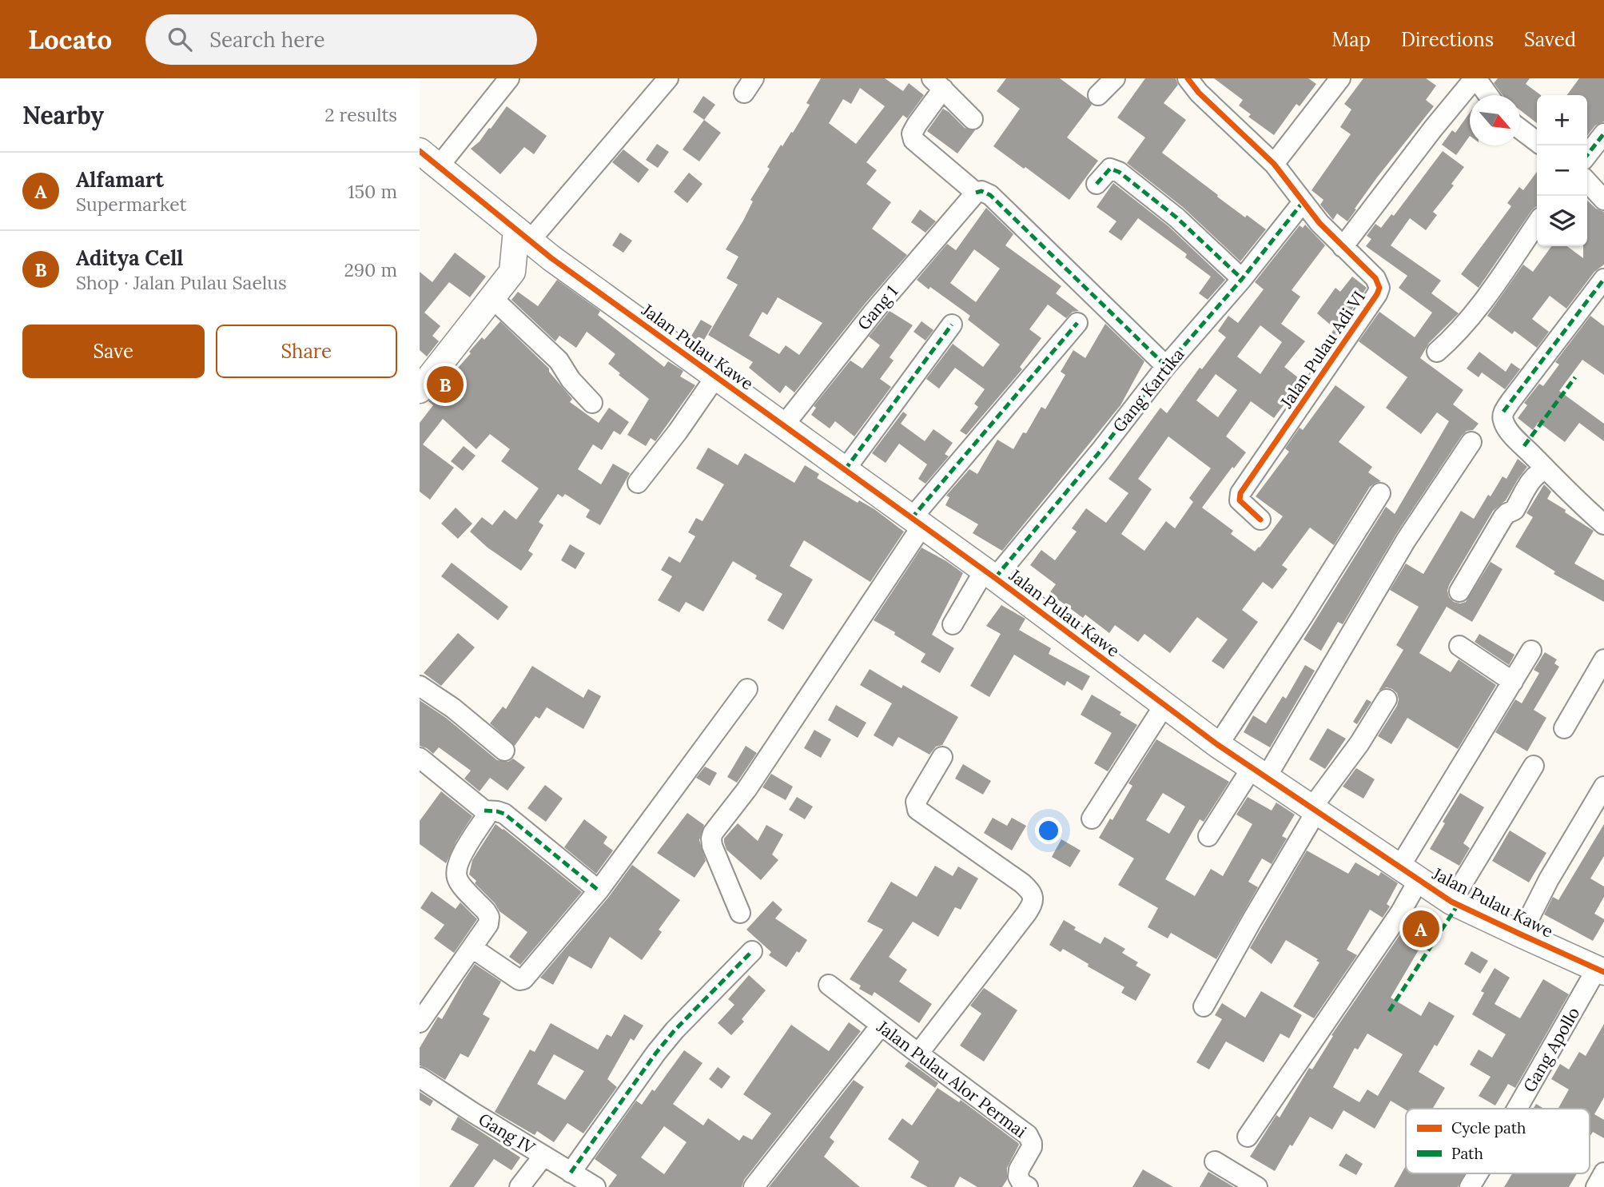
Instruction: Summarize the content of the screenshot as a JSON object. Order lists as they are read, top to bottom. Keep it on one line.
{"streets":{"street":["Gang 1","Jalan Pulau Kawe","Jalan Pulau Adi VI","Gang Kartika","Gang Apollo","Jalan Pulau Alor Permai","Gang IV"]},"crossings":[["Gang 1","Jalan Pulau Kawe"],["Jalan Pulau Kawe","Gang Kartika"],["Jalan Pulau Kawe","Gang Apollo"],["Jalan Pulau Adi VI","Gang Kartika"]],"legend":["Cycle path","Path"],"north":"bottom right","page":{"header":"Locato","search":"Search here","nav":["Map","Directions","Saved"],"heading":["Nearby","2 results"],"map_buttons":["+","−"],"list":[{"mark":"A","name":"Alfamart","note":"Supermarket","value":"150 m"},{"mark":"B","name":"Aditya Cell","note":"Shop · Jalan Pulau Saelus","value":"290 m"}],"buttons":["Save","Share"],"pins":["B","A"]}}
